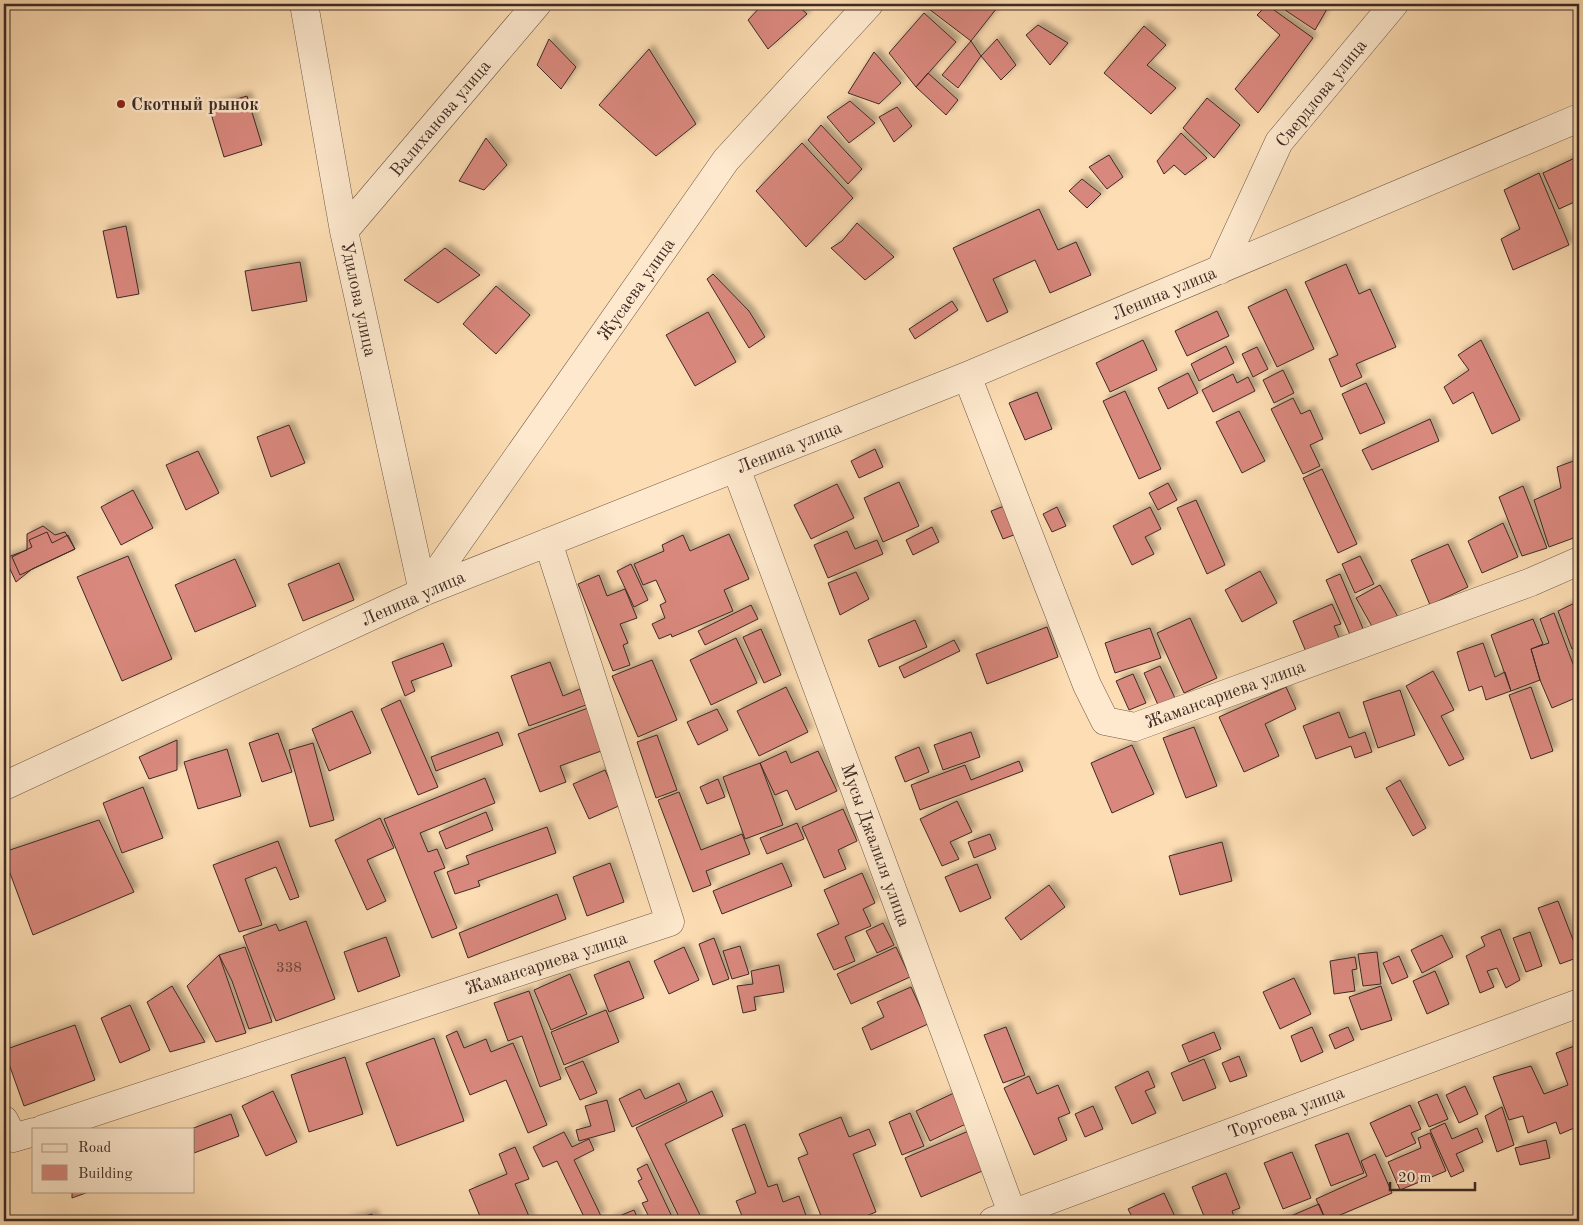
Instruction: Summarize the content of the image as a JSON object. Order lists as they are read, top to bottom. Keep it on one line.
{"streets":{"street":["Свердлова улица","Валиханова улица","Жусаева улица","Ленина улица","Удилова улица","Жамансариева улица","Мусы Джалиля улица","Торгоева улица"]},"crossings":[["Свердлова улица","Ленина улица"],["Валиханова улица","Удилова улица"],["Жусаева улица","Ленина улица"],["Жусаева улица","Удилова улица"],["Ленина улица","Удилова улица"],["Ленина улица","Жамансариева улица"],["Ленина улица","Мусы Джалиля улица"],["Мусы Джалиля улица","Торгоева улица"]],"places":["Скотный рынок"],"house_numbers":["338"],"legend":["Road","Building"],"scale_bar":"20 m"}
